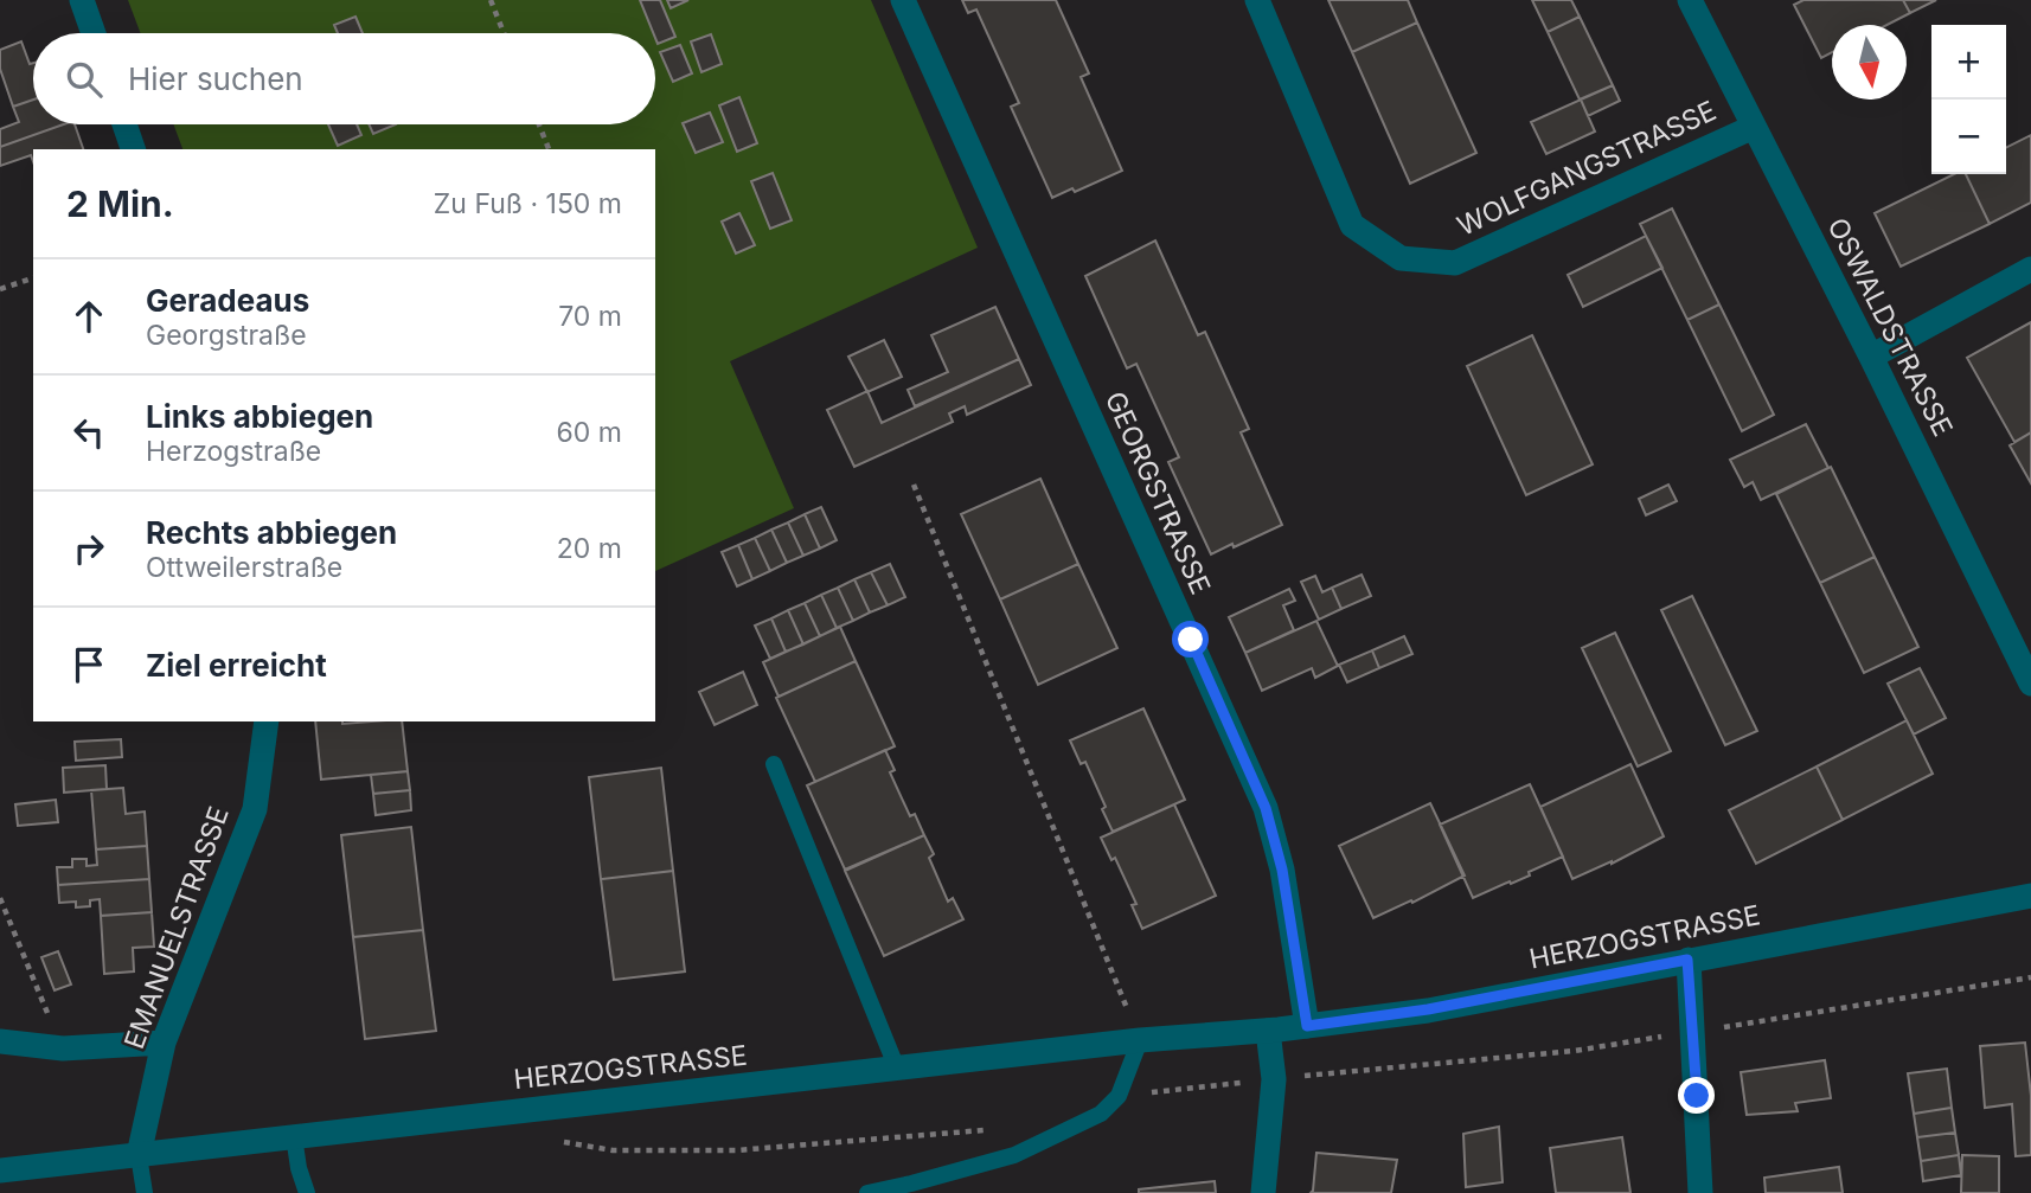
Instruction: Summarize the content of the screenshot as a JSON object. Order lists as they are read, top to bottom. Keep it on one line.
{"streets":{"street":["WOLFGANGSTRASSE","OSWALDSTRASSE","GEORGSTRASSE","EMANUELSTRASSE","HERZOGSTRASSE"]},"crossings":[["WOLFGANGSTRASSE","OSWALDSTRASSE"],["GEORGSTRASSE","HERZOGSTRASSE"],["EMANUELSTRASSE","HERZOGSTRASSE"]],"north":"bottom","page":{"map_buttons":["+","−"],"search":"Hier suchen","heading":["2 Min.","Zu Fuß · 150 m"],"list":[["Geradeaus","Georgstraße","70 m"],["Links abbiegen","Herzogstraße","60 m"],["Rechts abbiegen","Ottweilerstraße","20 m"],"Ziel erreicht"]}}
